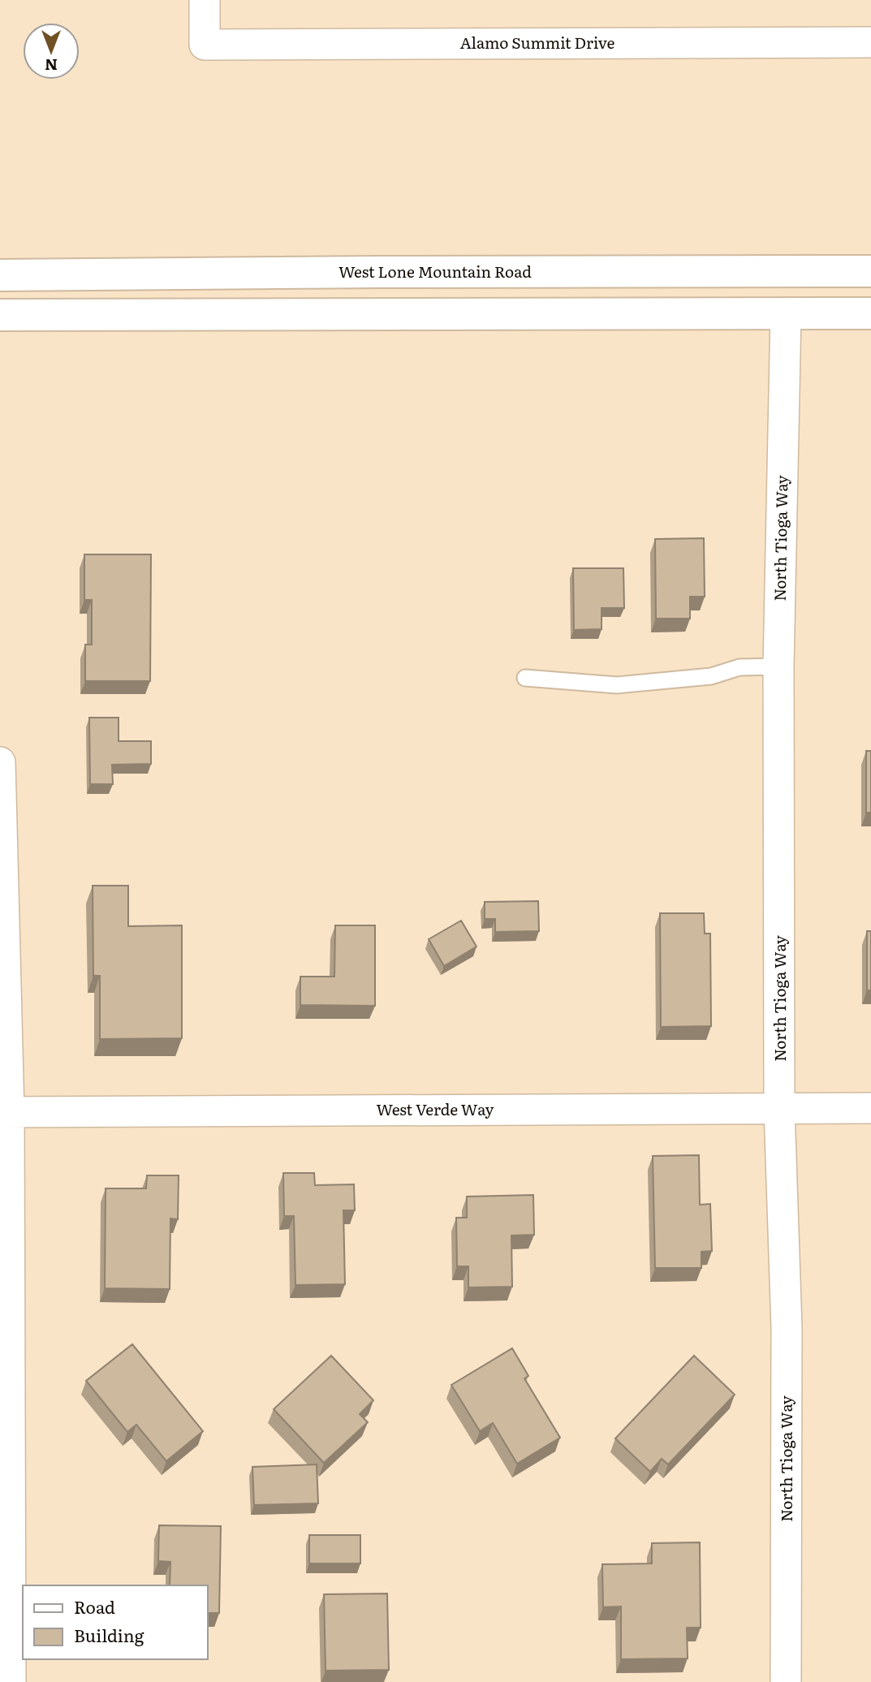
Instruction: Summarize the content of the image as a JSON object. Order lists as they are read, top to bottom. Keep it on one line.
{"streets":{"main road":["West Lone Mountain Road"],"street":["Alamo Summit Drive","North Tioga Way","West Verde Way"]},"crossings":[["North Tioga Way","West Verde Way"]],"legend":["Road","Building"],"north":"bottom"}
